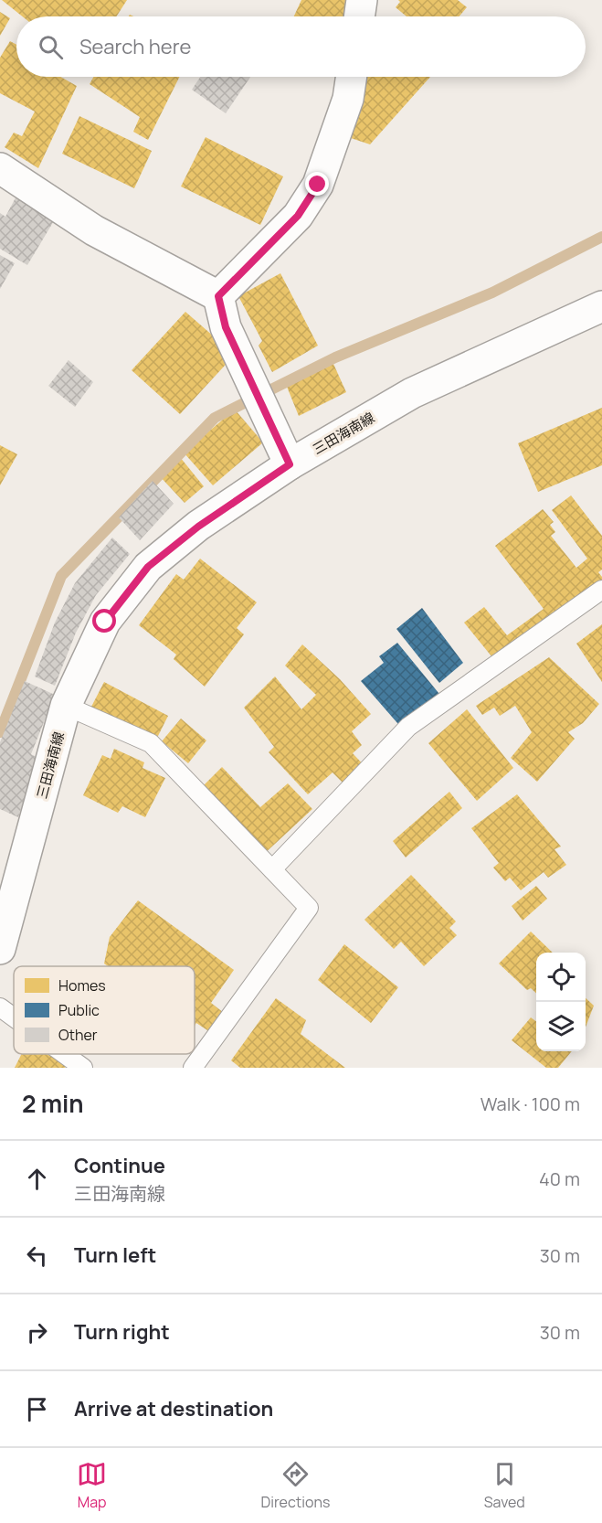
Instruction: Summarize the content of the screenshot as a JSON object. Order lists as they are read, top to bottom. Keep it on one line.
{"streets":{"main road":["三田海南線"]},"legend":["Homes","Public","Other"],"page":{"search":"Search here","heading":["2 min","Walk · 100 m"],"list":[["Continue","三田海南線","40 m"],["Turn left","30 m"],["Turn right","30 m"],"Arrive at destination"],"nav":["Map","Directions","Saved"]}}
